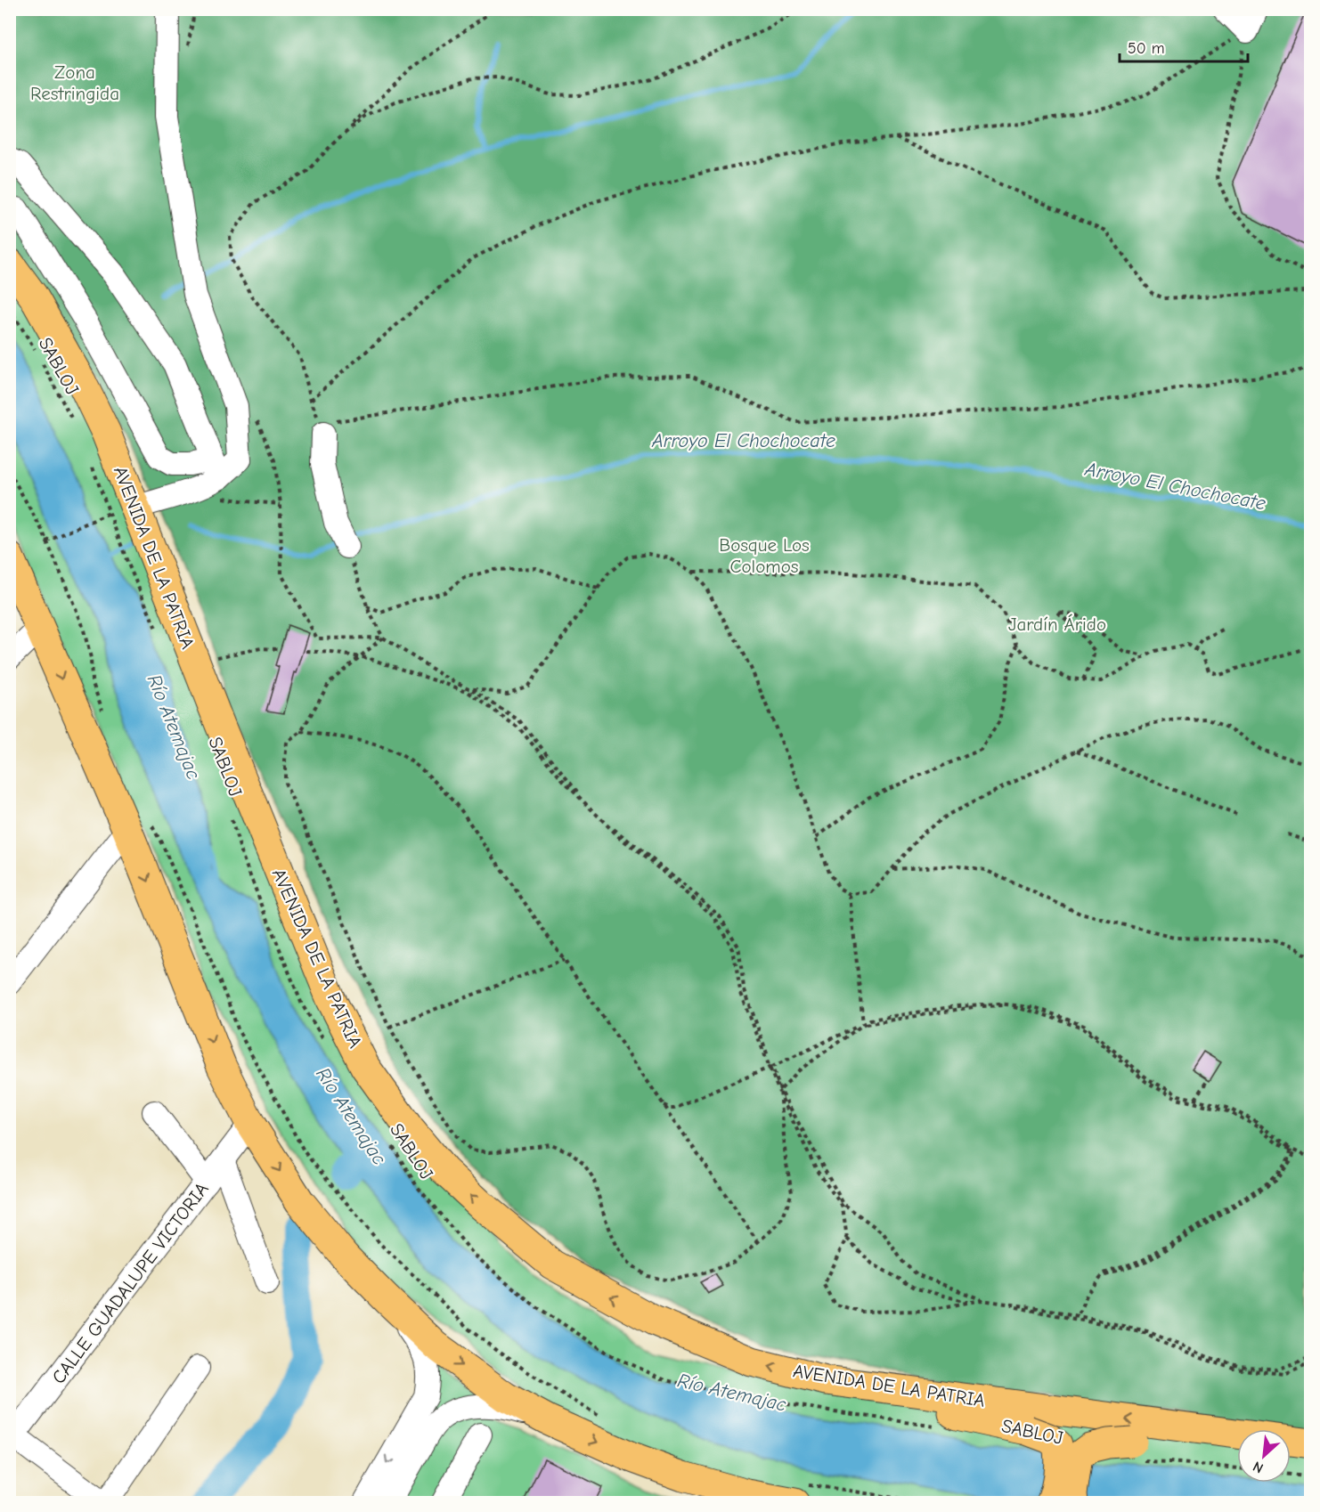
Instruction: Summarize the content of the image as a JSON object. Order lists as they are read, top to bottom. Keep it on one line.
{"streets":{"main road":["AVENIDA DE LA PATRIA"],"street":["CALLE GUADALUPE VICTORIA"],"path":["SABLOJ"]},"water":["Arroyo El Chochocate","Río Atemajac"],"parks":["Zona Restringida","Bosque Los Colomos","Jardín Árido"],"scale_bar":"50 m","north":"bottom left"}
